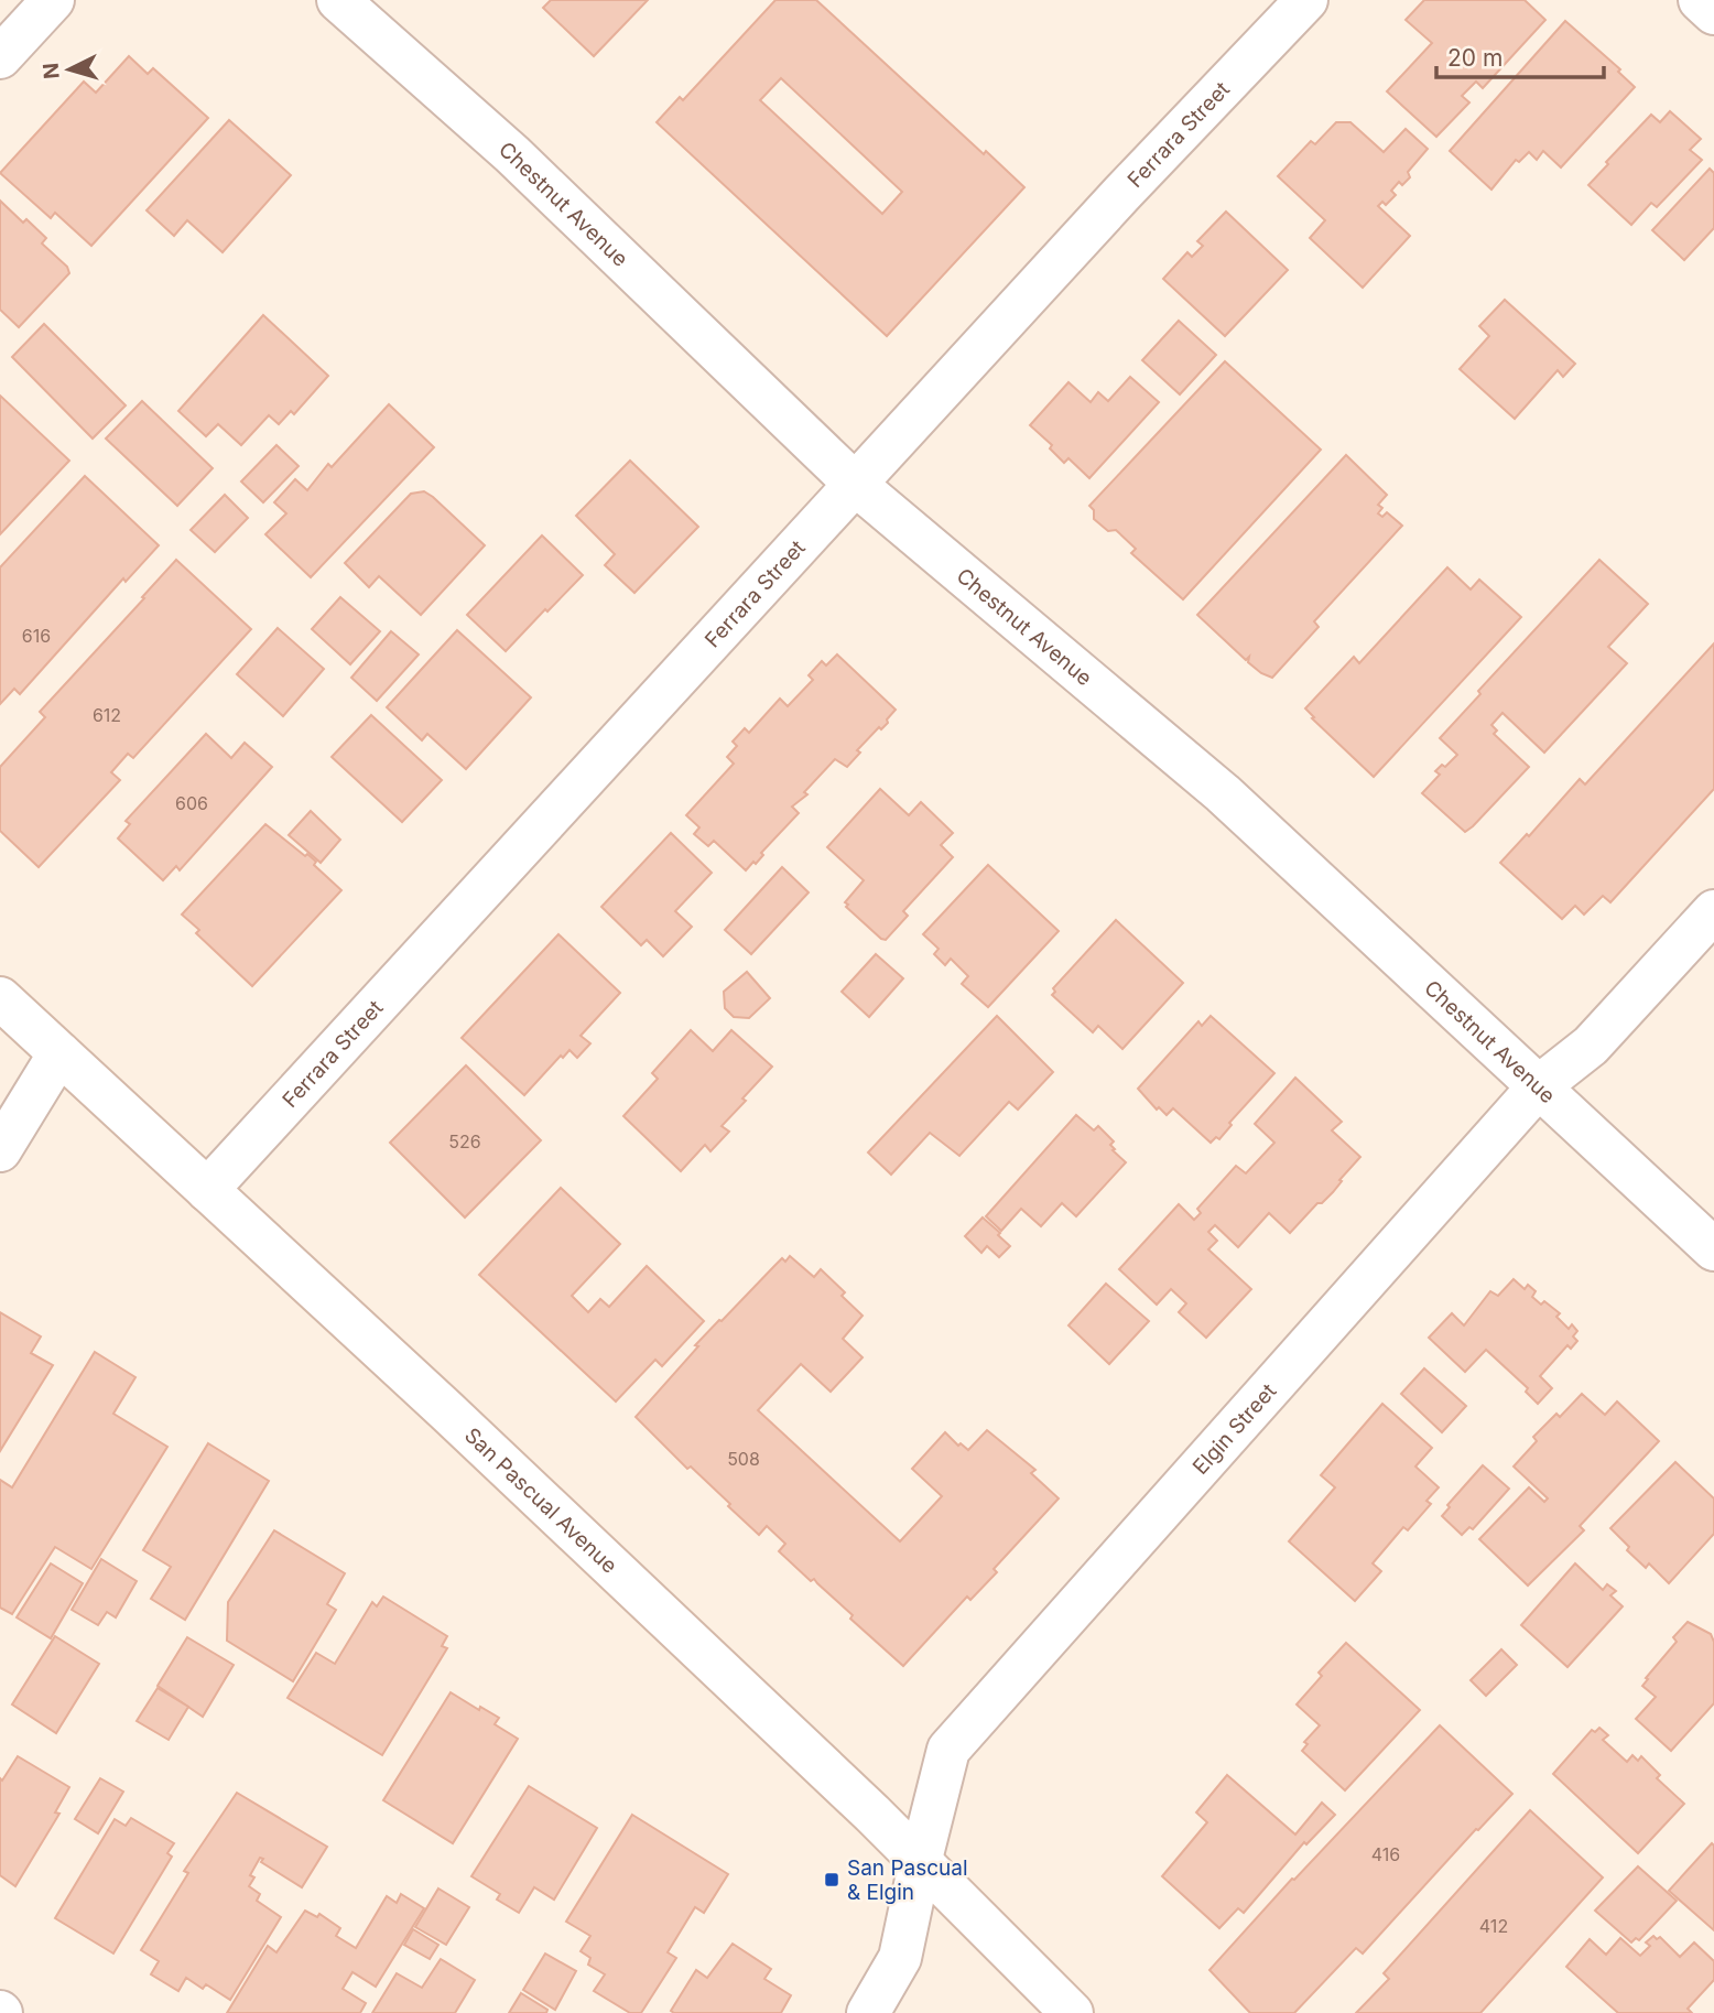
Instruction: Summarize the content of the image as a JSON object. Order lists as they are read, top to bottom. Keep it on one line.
{"streets":{"street":["Ferrara Street","Chestnut Avenue","Elgin Street","San Pascual Avenue"]},"crossings":[["Ferrara Street","Chestnut Avenue"],["Ferrara Street","San Pascual Avenue"],["Chestnut Avenue","Elgin Street"],["Elgin Street","San Pascual Avenue"]],"places":{"transit":["San Pascual & Elgin"]},"house_numbers":["616","612","606","526","508","416","412"],"scale_bar":"20 m","north":"left"}
